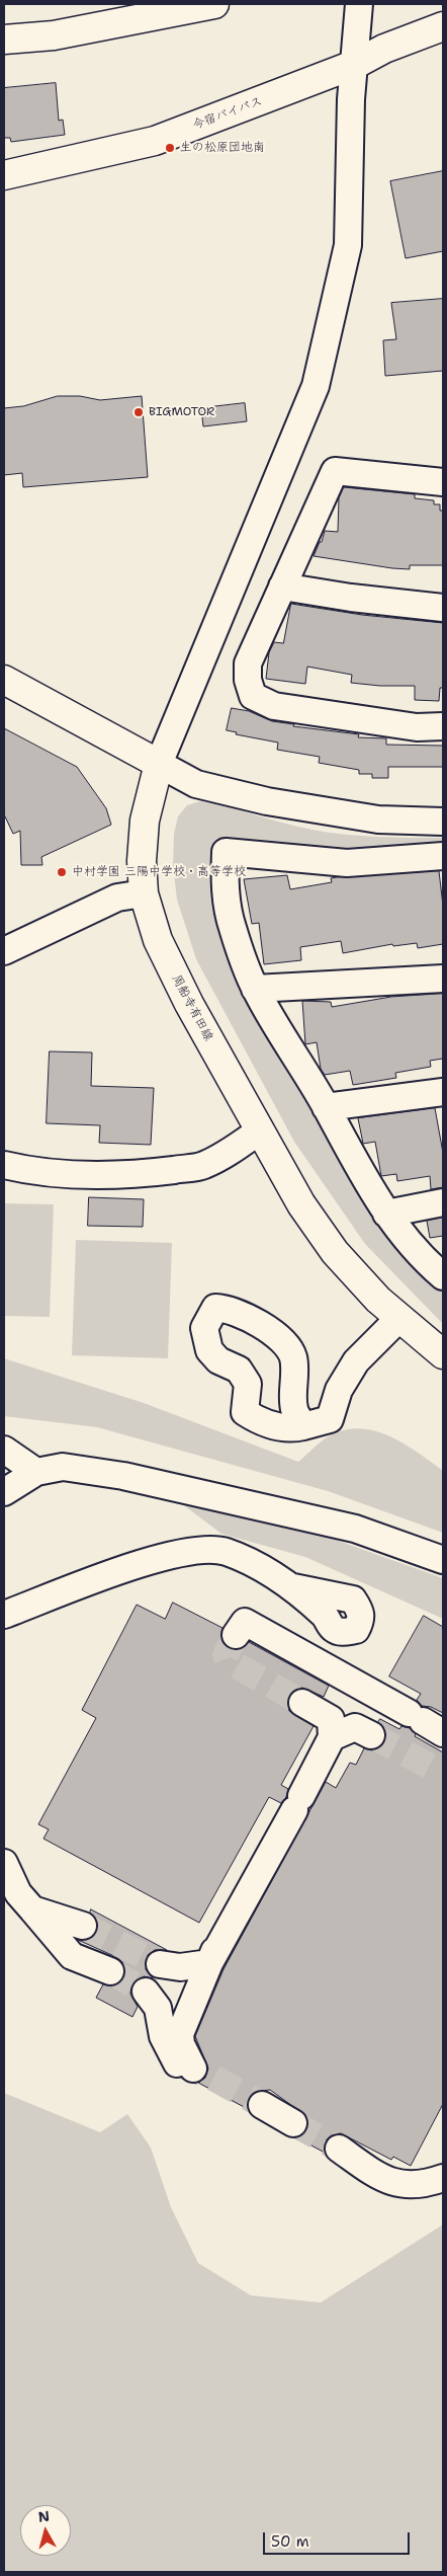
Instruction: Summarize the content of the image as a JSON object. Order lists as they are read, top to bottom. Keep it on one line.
{"streets":{"main road":["今宿バイパス","周船寺有田線"]},"places":["生の松原団地南","BIGMOTOR","中村学園 三陽中学校・高等学校"],"scale_bar":"50 m","north":"top"}
